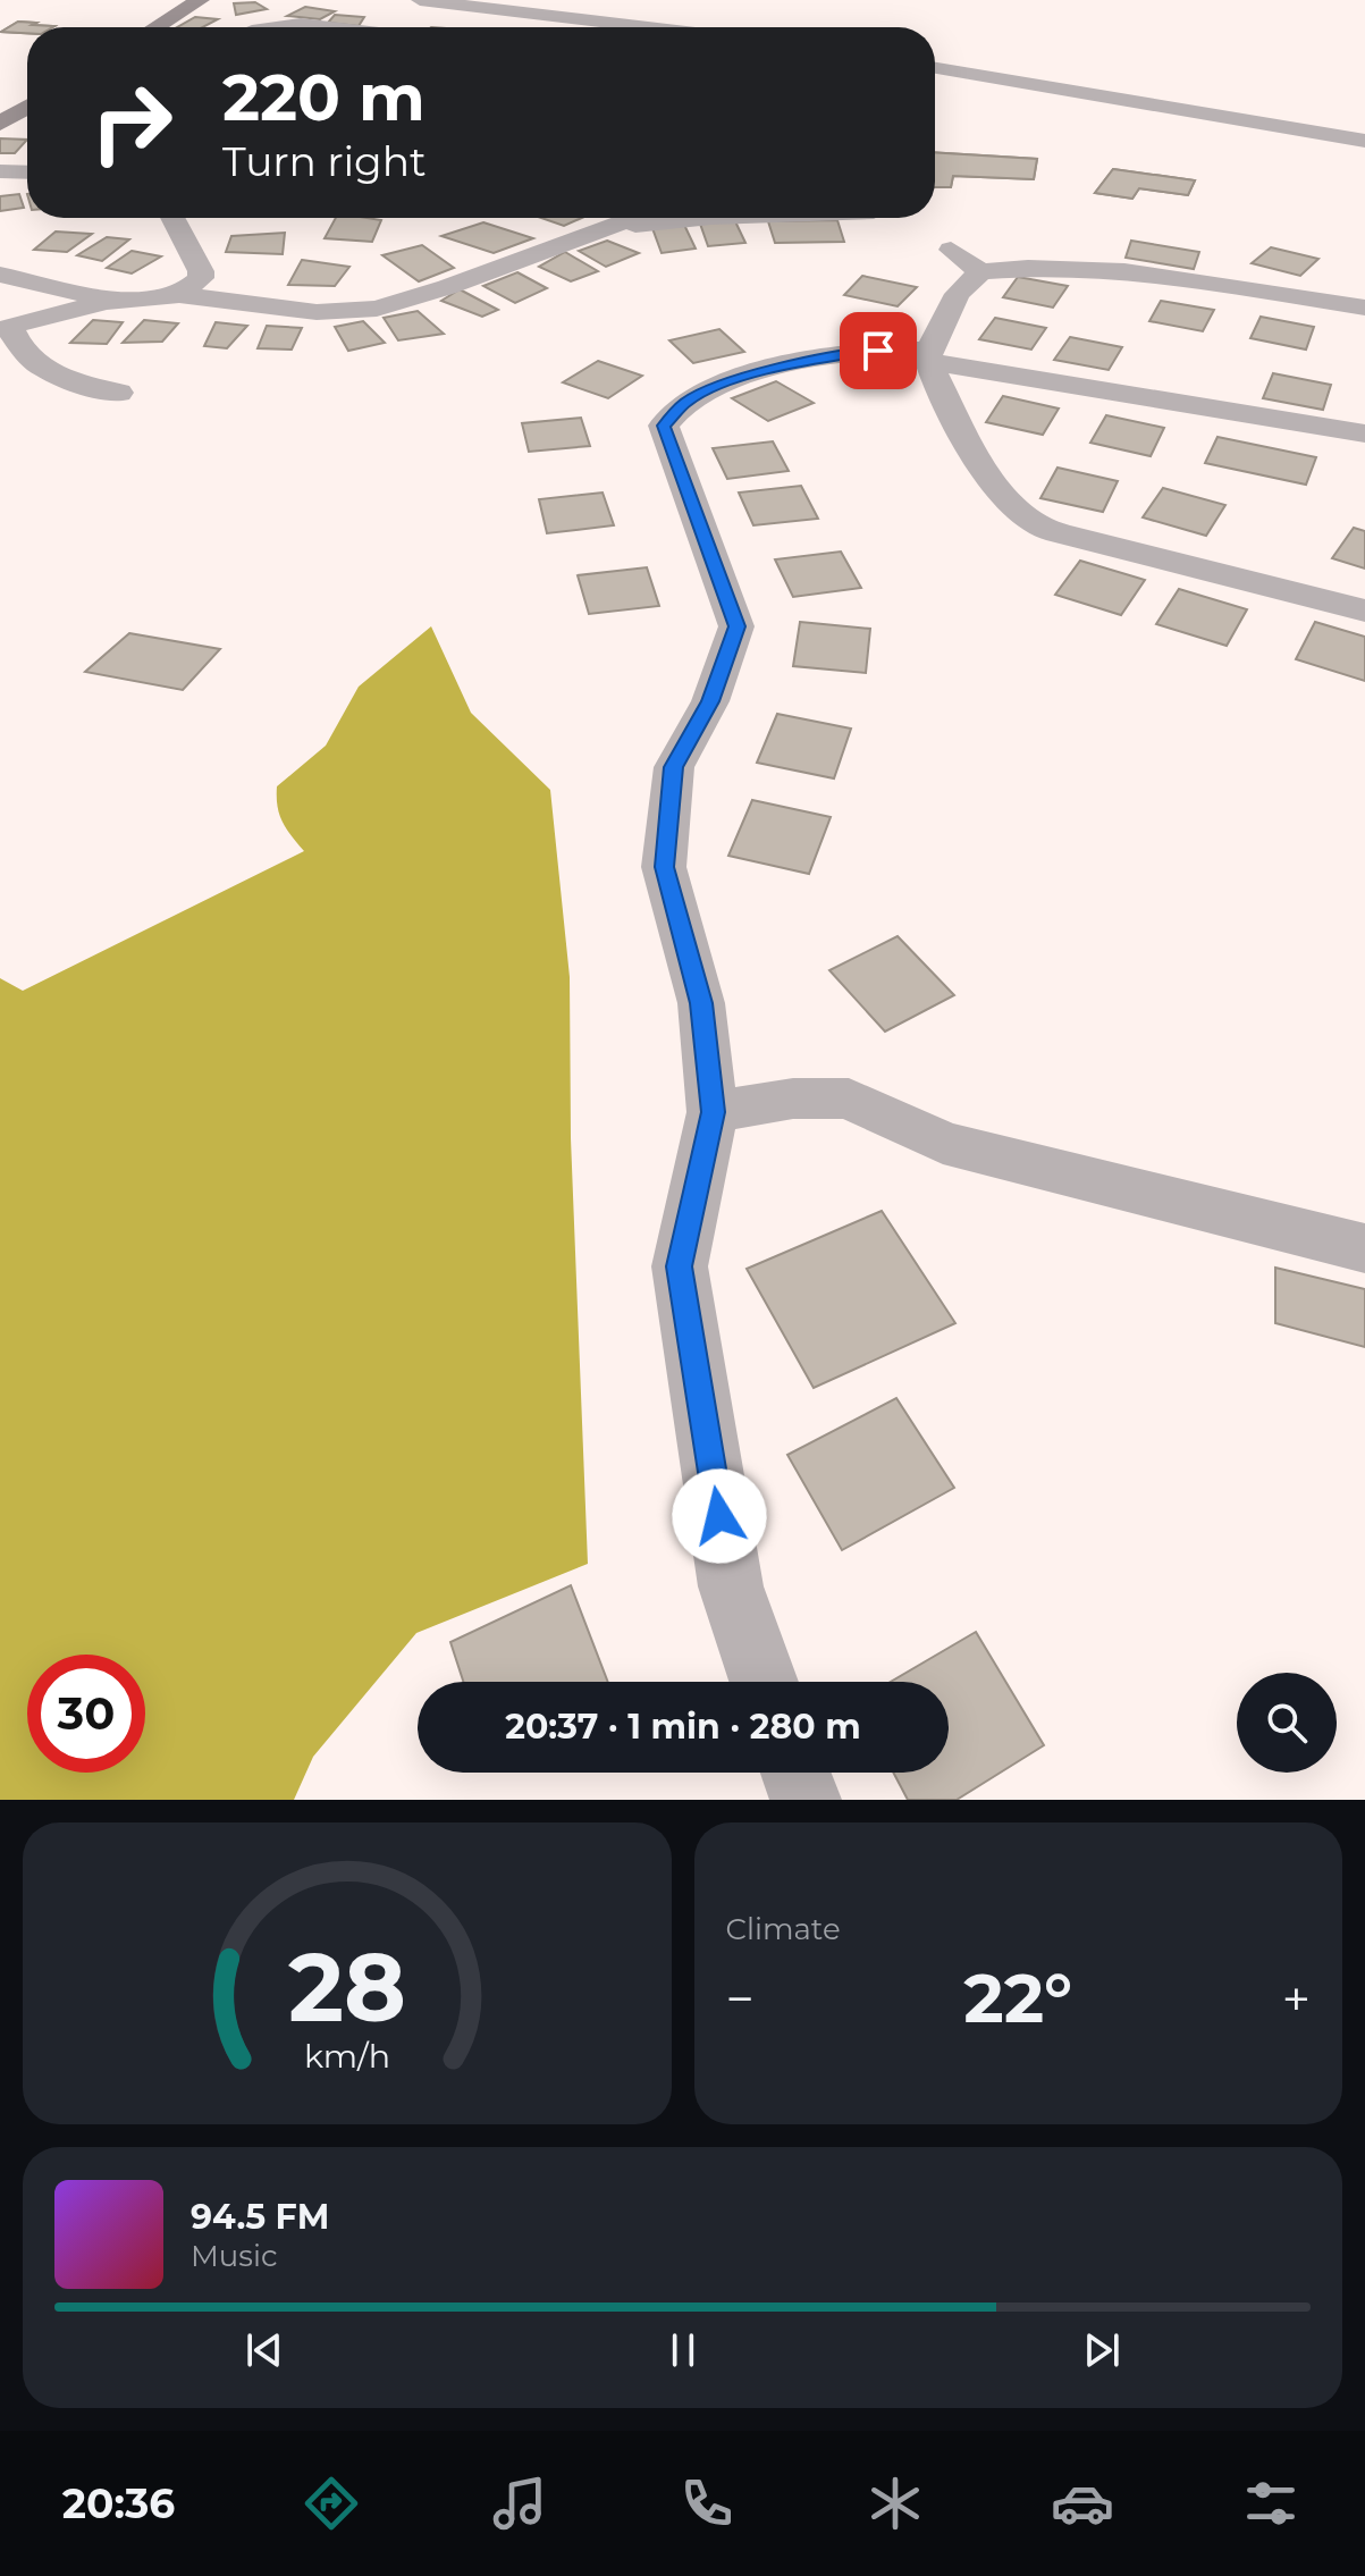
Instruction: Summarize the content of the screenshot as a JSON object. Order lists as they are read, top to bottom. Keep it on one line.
{"page":{"turn":["220 m","Turn right"],"limit":"30","trip":"20:37 · 1 min · 280 m","tile":"Climate","heat":["−","22°","+"],"song":["94.5 FM","Music"],"tabs":"20:36","gauge":["28","km/h"]}}
